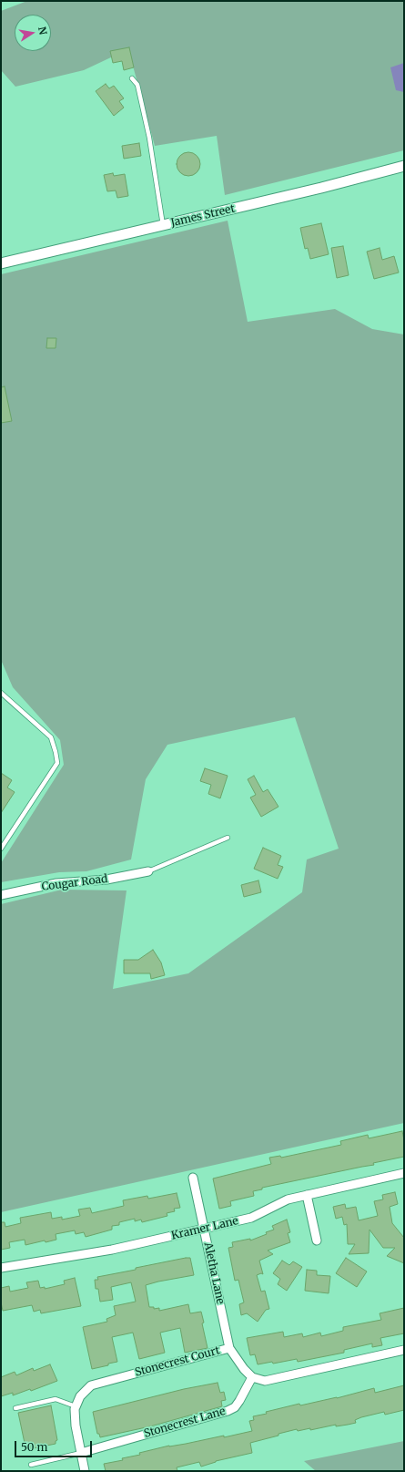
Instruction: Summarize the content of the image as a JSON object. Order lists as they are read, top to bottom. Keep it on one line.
{"streets":{"street":["James Street","Cougar Road","Kramer Lane","Aletha Lane","Stonecrest Court","Stonecrest Lane"]},"crossings":[["Kramer Lane","Aletha Lane"],["Aletha Lane","Stonecrest Court"],["Stonecrest Court","Stonecrest Lane"]],"scale_bar":"50 m","north":"right"}
